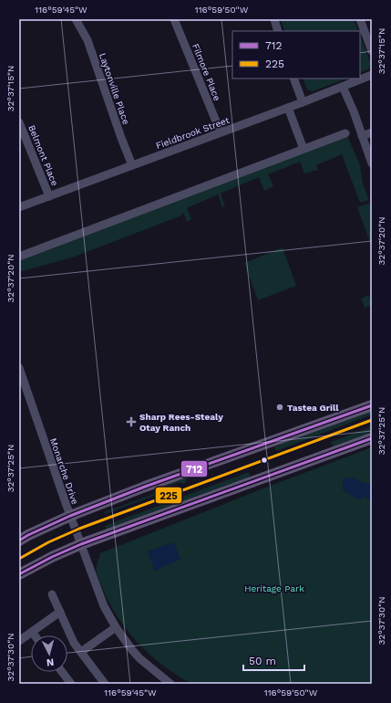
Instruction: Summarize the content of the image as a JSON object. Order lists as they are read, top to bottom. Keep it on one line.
{"streets":{"street":["Filmore Place","Laytonville Place","Fieldbrook Street","Belmont Place","Monarche Drive"]},"crossings":[["Filmore Place","Fieldbrook Street"],["Laytonville Place","Fieldbrook Street"],["Fieldbrook Street","Belmont Place"]],"parks":["Heritage Park"],"places":{"other":["Tastea Grill"],"health":["Sharp Rees-Stealy Otay Ranch"]},"lines":["transit line 712","transit line 225"],"legend":["712","225"],"scale_bar":"50 m","north":"bottom","coordinates":["116°59'45\"W","116°59'50\"W","32°37'15\"N","32°37'20\"N","32°37'25\"N","32°37'30\"N"]}
